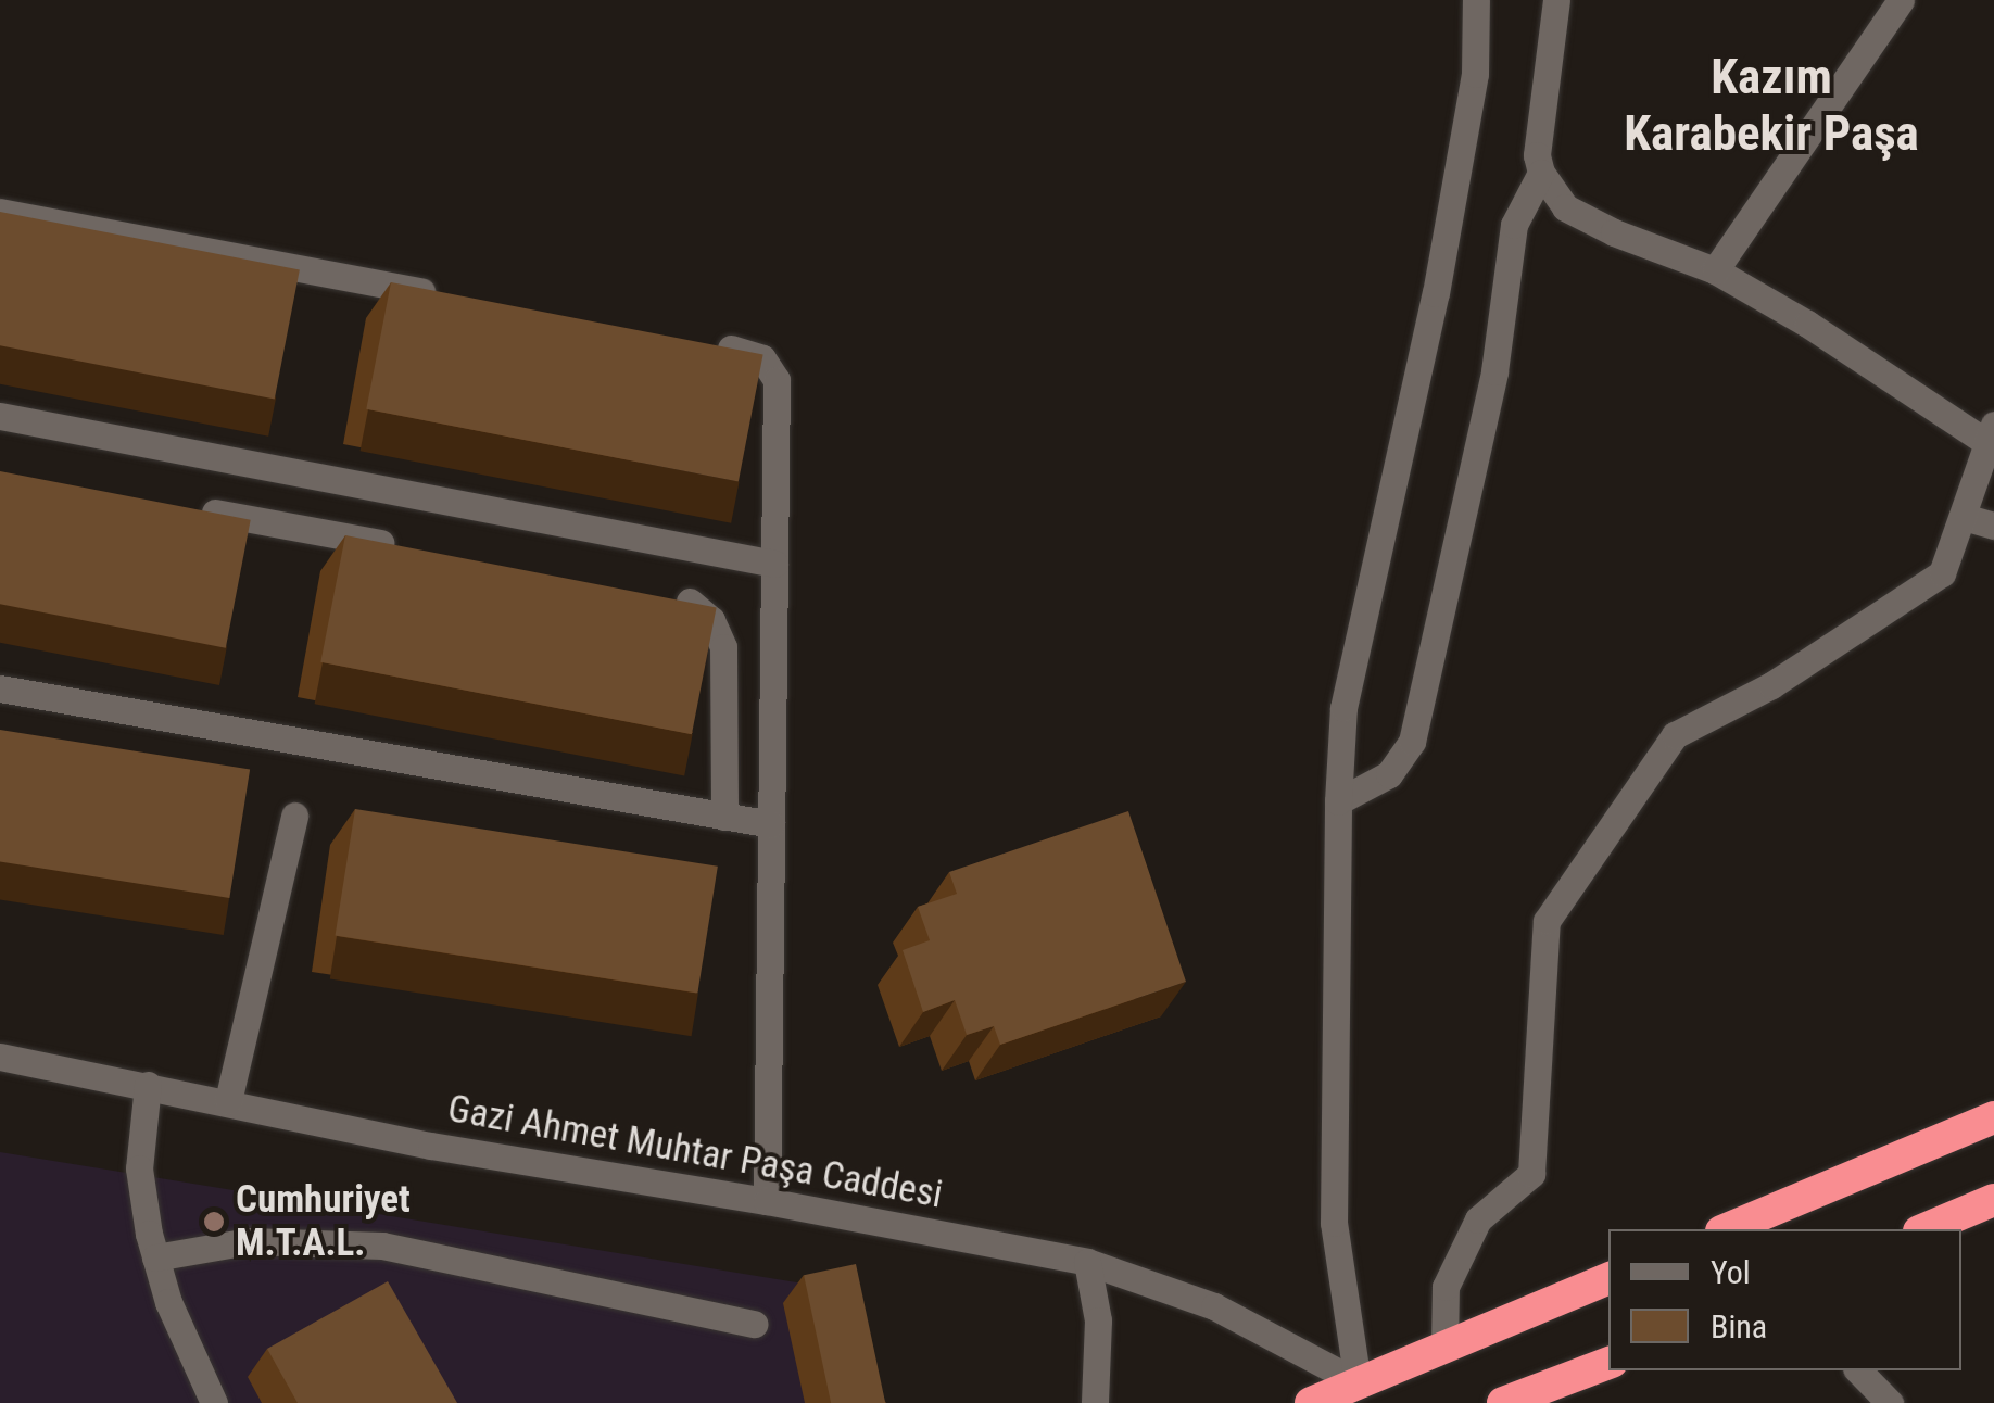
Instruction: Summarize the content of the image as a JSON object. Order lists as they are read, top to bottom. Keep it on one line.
{"streets":{"street":["Gazi Ahmet Muhtar Paşa Caddesi"]},"districts":["Kazım Karabekir Paşa"],"places":["Cumhuriyet M.T.A.L."],"legend":["Yol","Bina"]}
